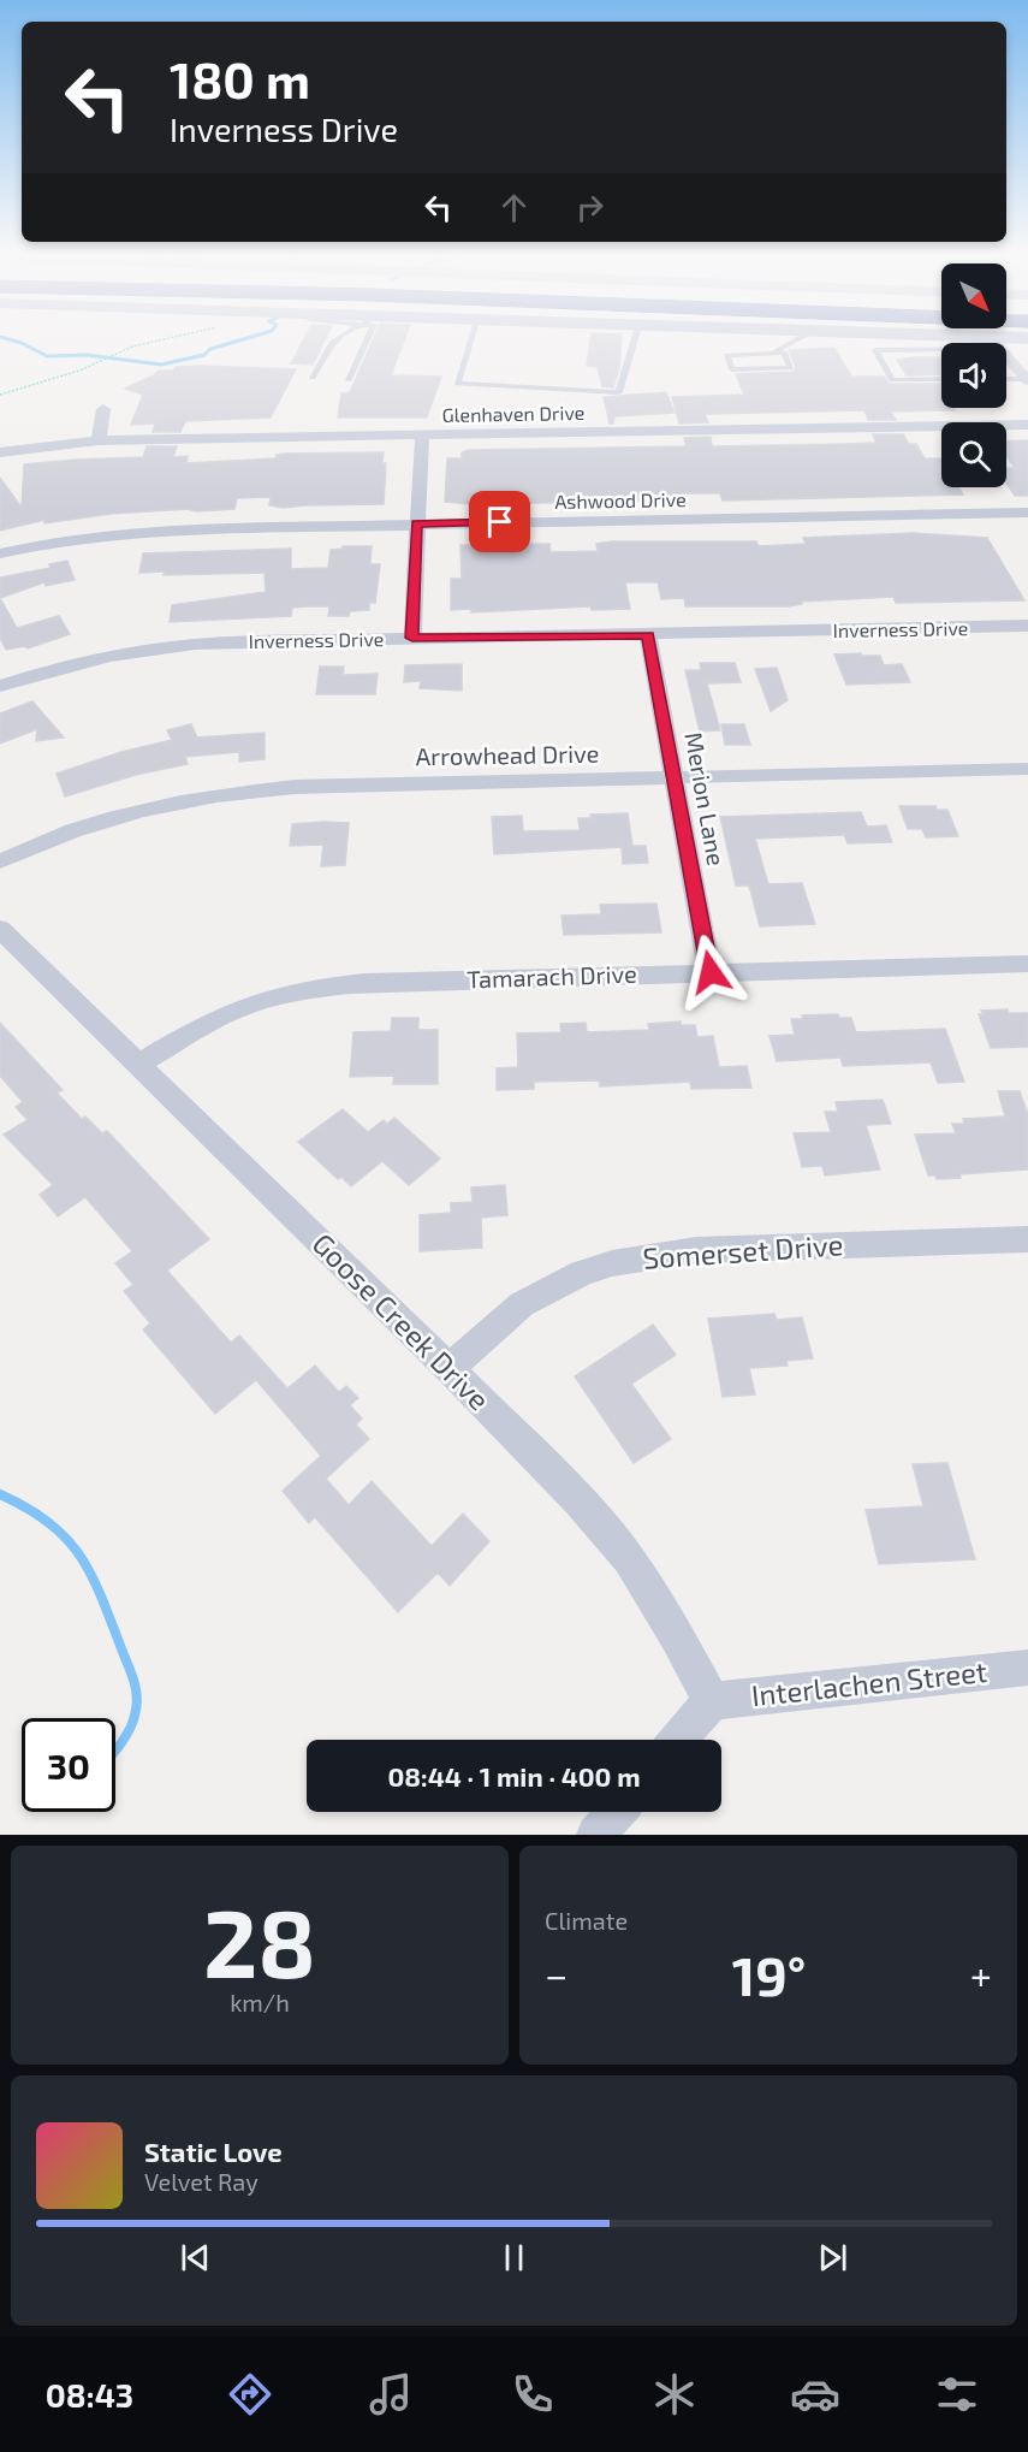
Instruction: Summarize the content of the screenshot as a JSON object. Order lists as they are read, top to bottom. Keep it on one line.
{"streets":{"street":["Glenhaven Drive","Ashwood Drive","Inverness Drive","Arrowhead Drive","Merion Lane","Tamarach Drive","Somerset Drive","Goose Creek Drive","Interlachen Street"]},"crossings":[["Inverness Drive","Merion Lane"],["Arrowhead Drive","Merion Lane"],["Merion Lane","Tamarach Drive"],["Tamarach Drive","Goose Creek Drive"],["Somerset Drive","Goose Creek Drive"],["Goose Creek Drive","Interlachen Street"]],"north":"bottom right","page":{"turn":["180 m","Inverness Drive"],"limit":"30","trip":"08:44 · 1 min · 400 m","tile":[["28","km/h"],"Climate"],"heat":["−","19°","+"],"song":["Static Love","Velvet Ray"],"tabs":"08:43"}}
